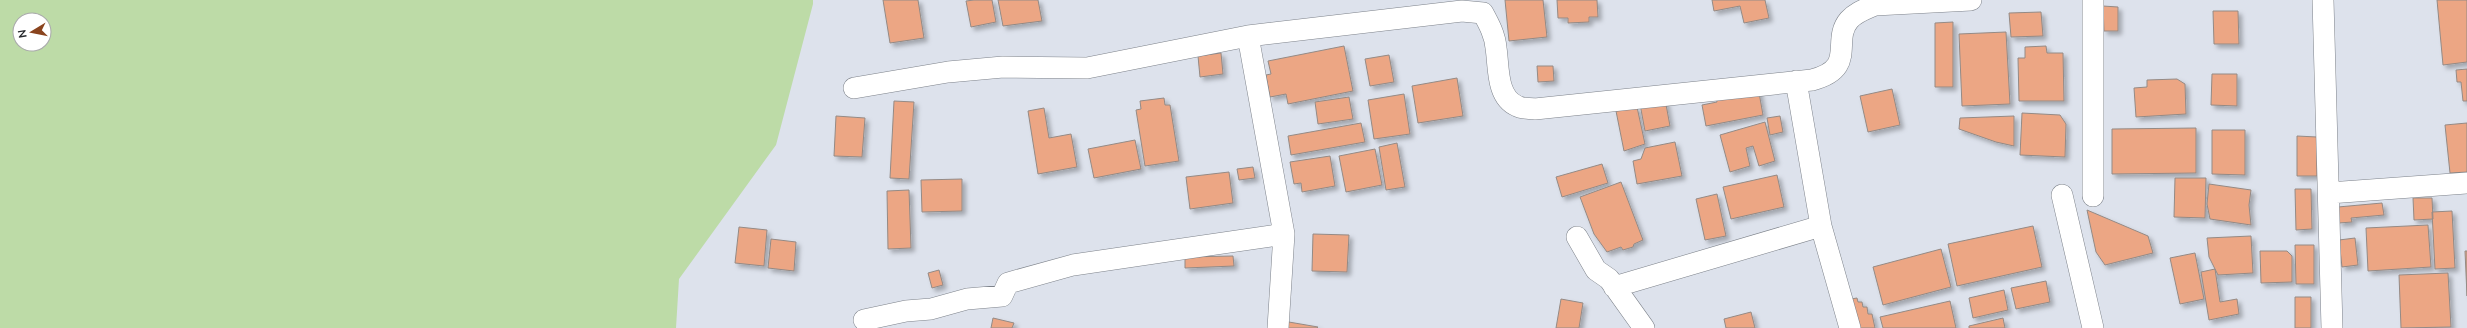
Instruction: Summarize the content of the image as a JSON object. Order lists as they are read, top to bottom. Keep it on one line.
{"north":"left"}
